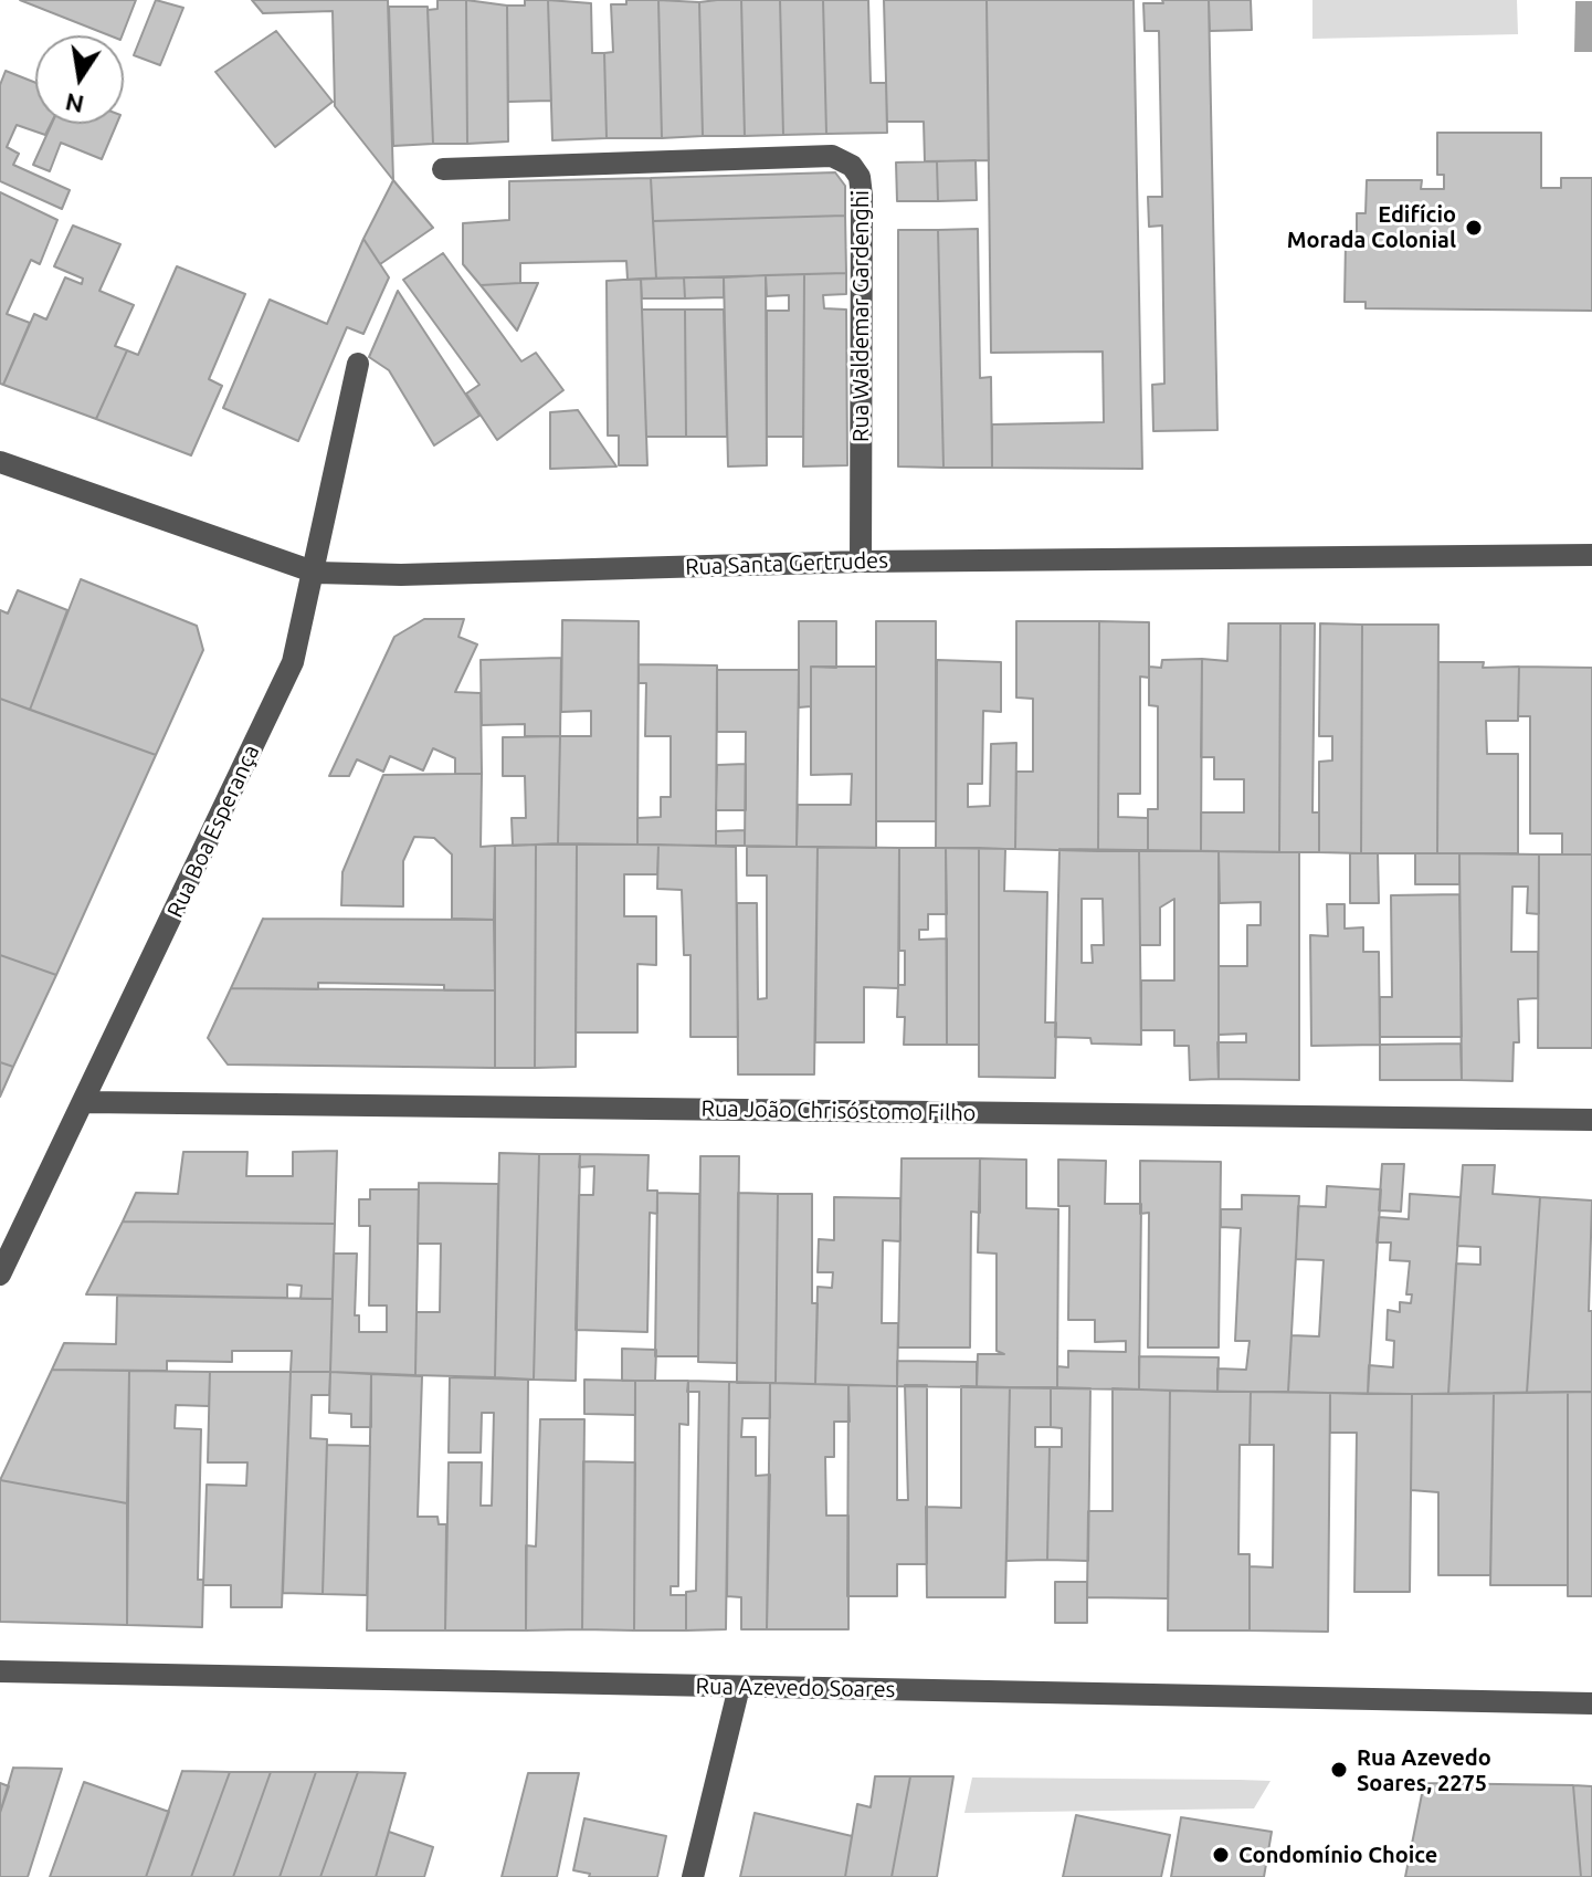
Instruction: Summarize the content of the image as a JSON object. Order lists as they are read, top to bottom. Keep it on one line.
{"streets":{"street":["Rua Waldemar Gardenghi","Rua Santa Gertrudes","Rua Boa Esperança","Rua João Chrisóstomo Filho","Rua Azevedo Soares"]},"crossings":[["Rua Waldemar Gardenghi","Rua Santa Gertrudes"],["Rua Santa Gertrudes","Rua Boa Esperança"],["Rua Boa Esperança","Rua João Chrisóstomo Filho"]],"places":["Edifício Morada Colonial","Rua Azevedo Soares, 2275","Condomínio Choice"],"north":"bottom"}
